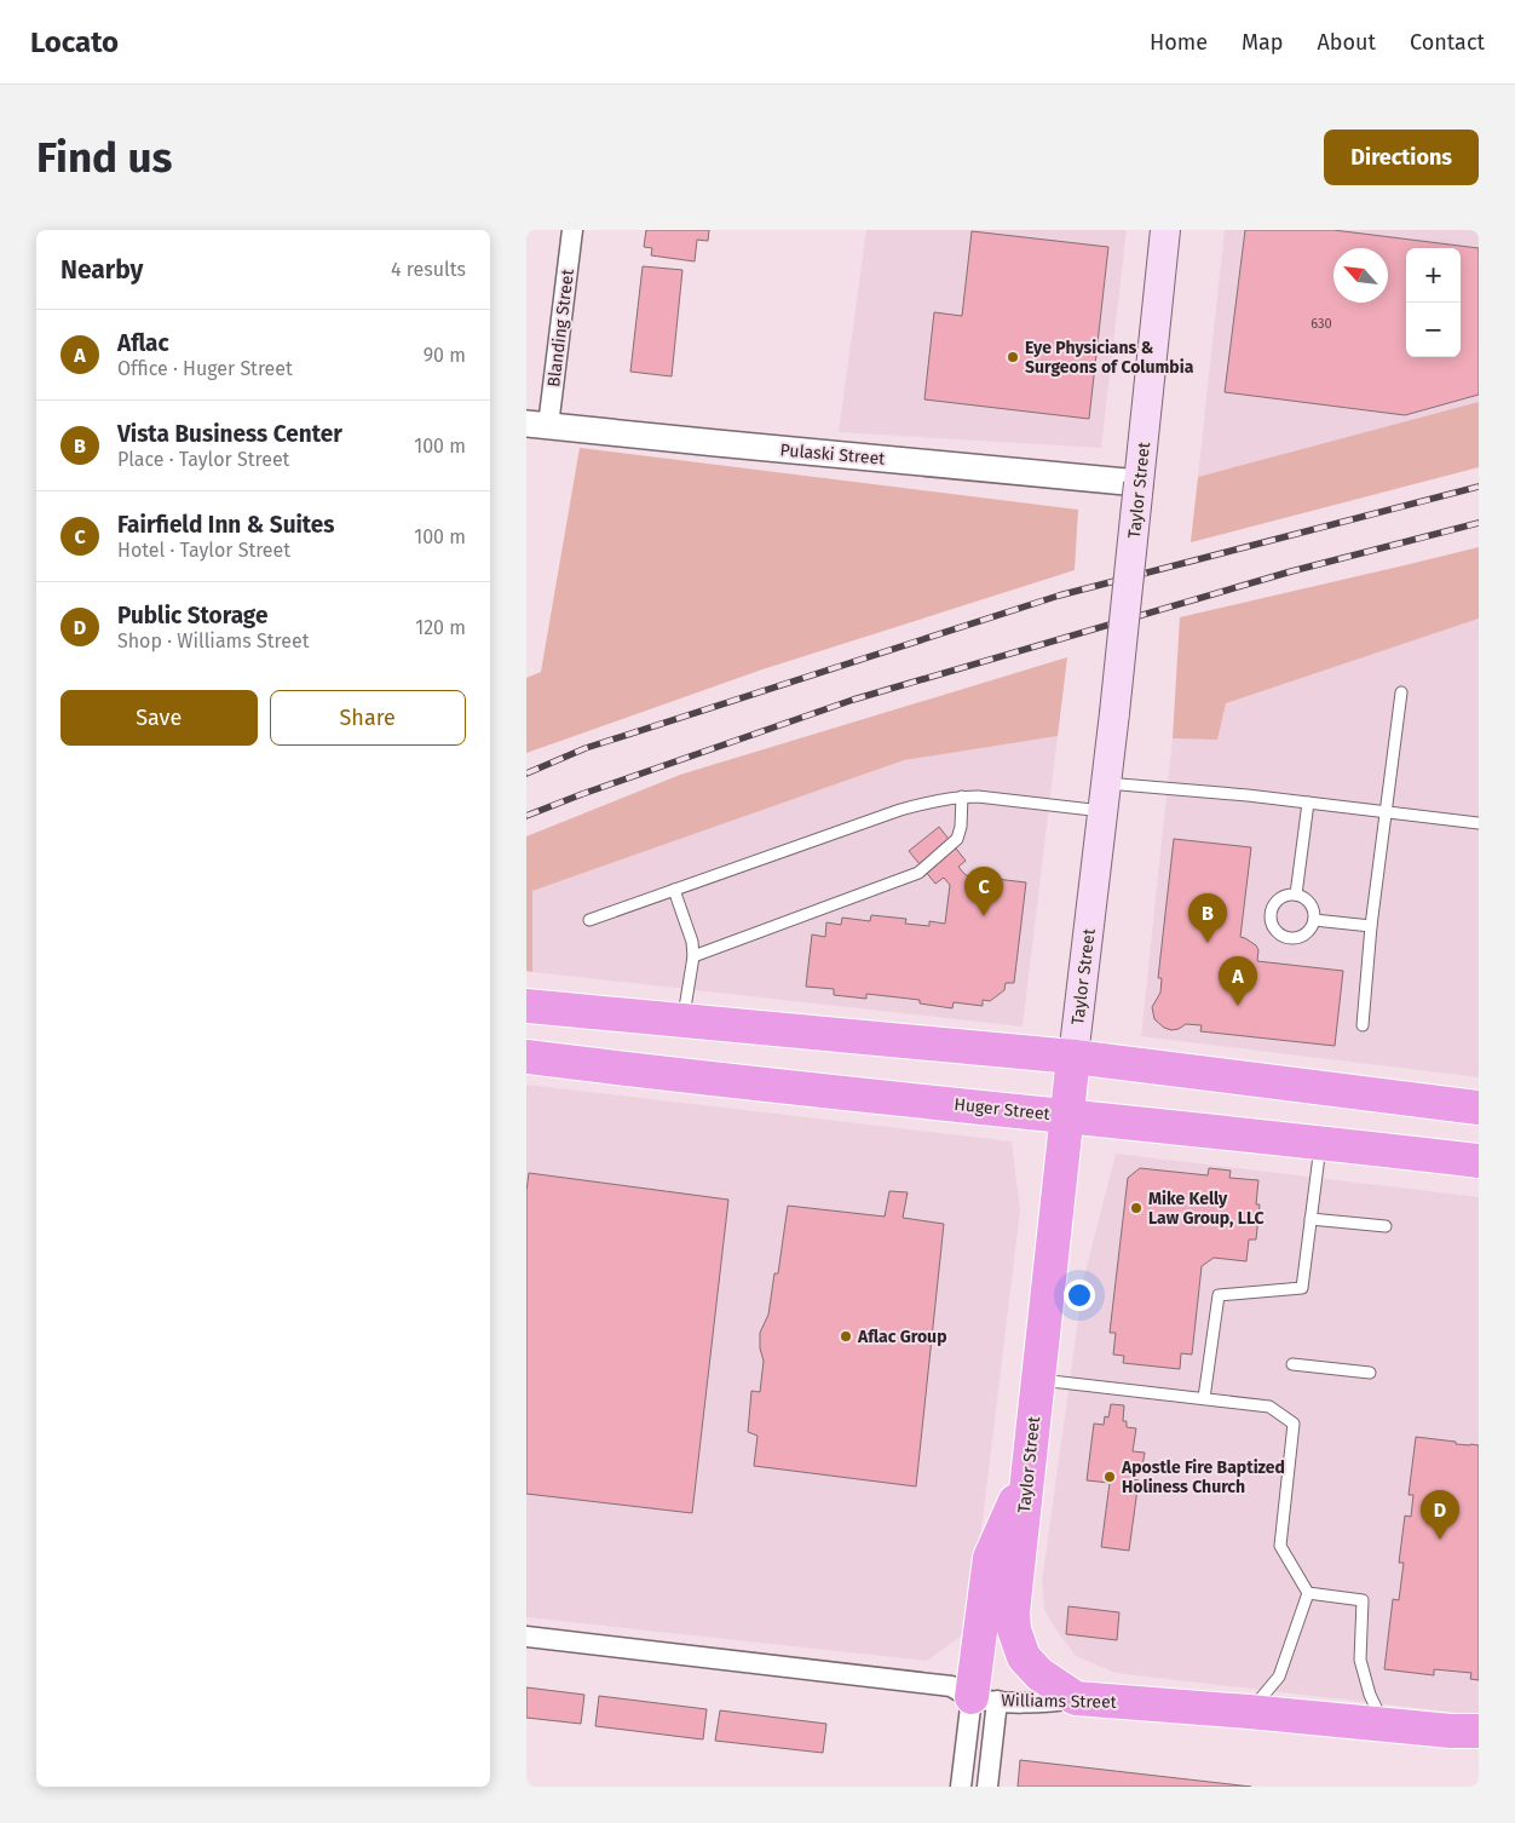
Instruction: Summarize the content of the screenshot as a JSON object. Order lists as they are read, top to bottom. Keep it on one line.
{"streets":{"highway":["Taylor Street","Huger Street","Williams Street"],"street":["Blanding Street","Pulaski Street"]},"crossings":[["Blanding Street","Pulaski Street"],["Pulaski Street","Taylor Street"],["Taylor Street","Huger Street"],["Taylor Street","Williams Street"]],"places":["Eye Physicians & Surgeons of Columbia","Mike Kelly Law Group, LLC","Aflac Group","Apostle Fire Baptized Holiness Church"],"house_numbers":["630"],"north":"top left","page":{"header":"Locato","nav":["Home","Map","About","Contact"],"buttons":["Directions",["Save","Share"]],"title":"Find us","heading":["Nearby","4 results"],"map_buttons":["+","−"],"list":[{"mark":"A","name":"Aflac","note":"Office · Huger Street","value":"90 m"},{"mark":"B","name":"Vista Business Center","note":"Place · Taylor Street","value":"100 m"},{"mark":"C","name":"Fairfield Inn & Suites","note":"Hotel · Taylor Street","value":"100 m"},{"mark":"D","name":"Public Storage","note":"Shop · Williams Street","value":"120 m"}],"pins":["C","B","A","D"]}}
